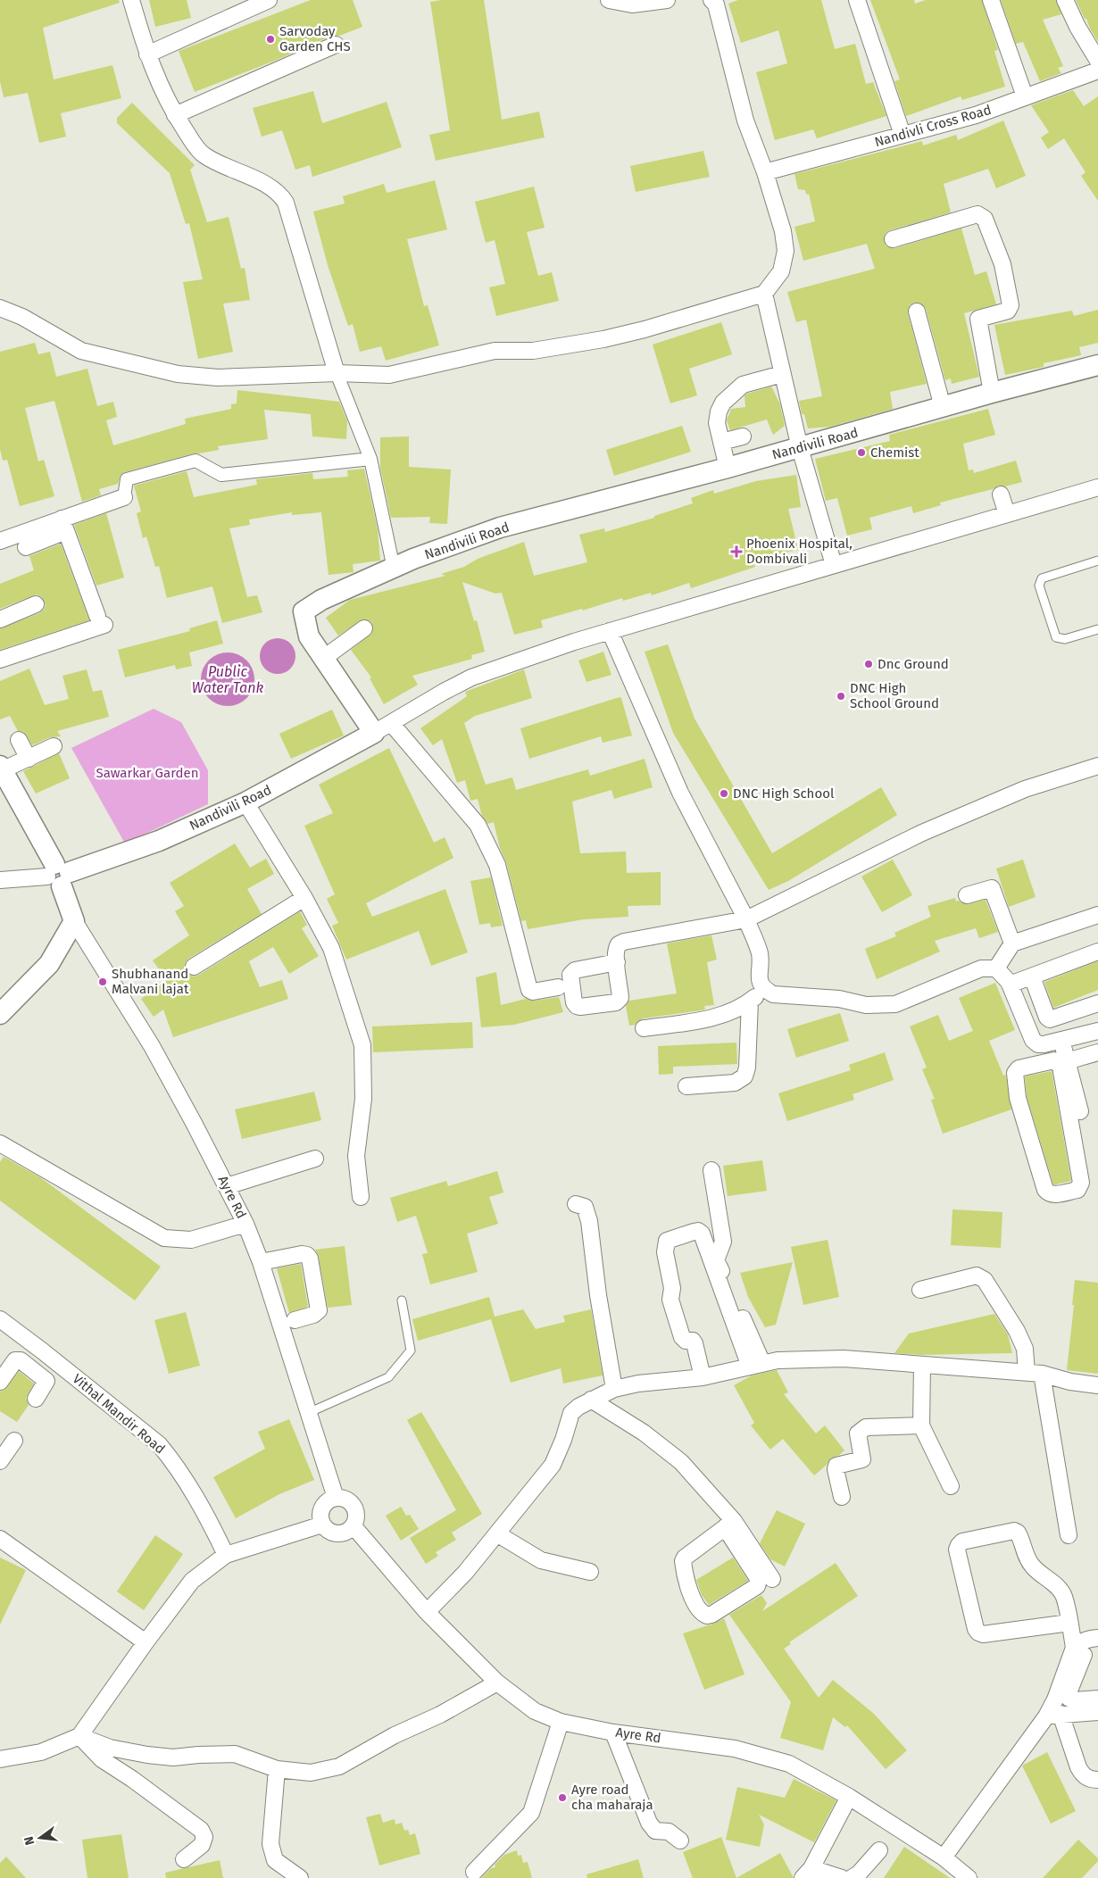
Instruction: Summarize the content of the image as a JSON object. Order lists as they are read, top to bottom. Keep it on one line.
{"streets":{"street":["Nandivli Cross Road","Nandivili Road","Ayre Rd","Vithal Mandir Road"]},"water":["Public Water Tank"],"parks":["Sawarkar Garden"],"places":{"other":["Sarvoday Garden CHS","Chemist","Dnc Ground","DNC High School Ground","DNC High School","Shubhanand Malvani lajat","Ayre road cha maharaja"],"health":["Phoenix Hospital, Dombivali"]},"north":"left"}
